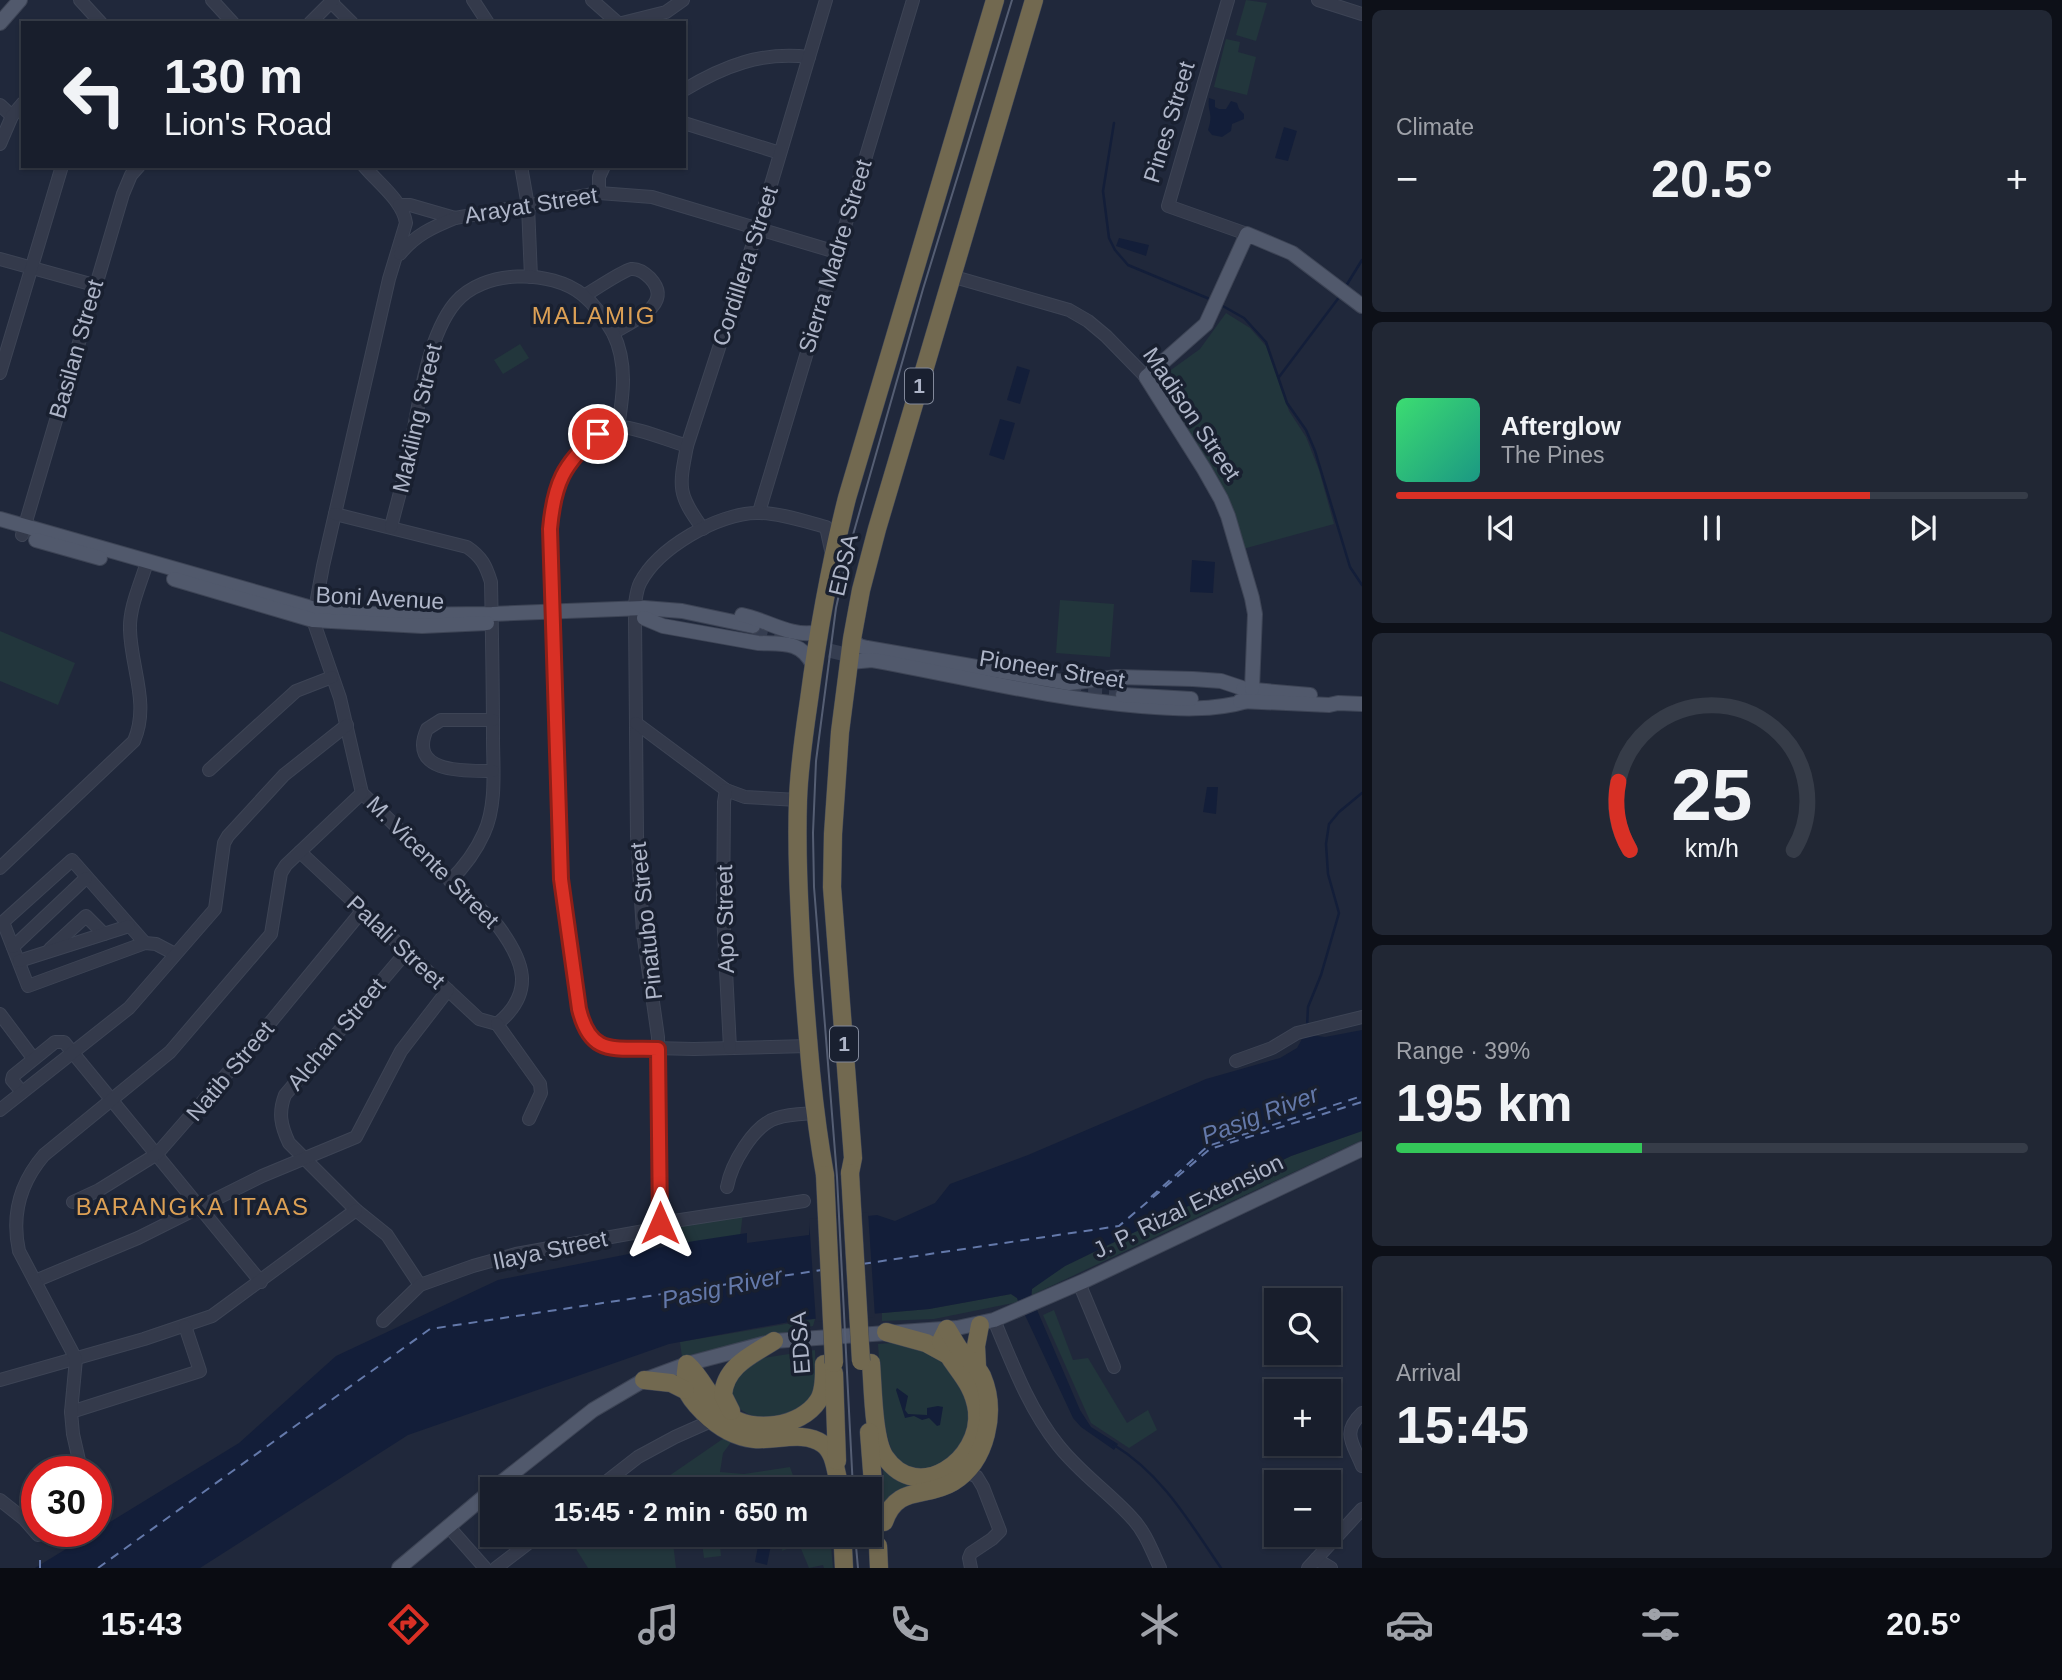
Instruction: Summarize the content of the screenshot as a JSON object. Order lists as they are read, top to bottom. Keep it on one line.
{"streets":{"highway":["1","EDSA"],"main road":["Pines Street","Madison Street","Boni Avenue","Pioneer Street","J. P. Rizal Extension"],"street":["Arayat Street","Sierra Madre Street","Cordillera Street","Basilan Street","Makiling Street","M. Vicente Street","Apo Street","Pinatubo Street","Palali Street","Alchan Street","Natib Street","Ilaya Street"]},"crossings":[["Arayat Street","Sierra Madre Street"],["Arayat Street","Cordillera Street"],["Sierra Madre Street","Pinatubo Street"],["Cordillera Street","Pinatubo Street"],["Basilan Street","Boni Avenue"],["Madison Street","EDSA"],["Madison Street","Pioneer Street"],["EDSA","Boni Avenue"],["EDSA","Pioneer Street"],["EDSA","Pinatubo Street"],["Boni Avenue","M. Vicente Street"],["Boni Avenue","Pinatubo Street"],["M. Vicente Street","Palali Street"],["Pinatubo Street","Ilaya Street"],["Palali Street","Alchan Street"],["Palali Street","Natib Street"],["Alchan Street","Ilaya Street"]],"districts":["MALAMIG","BARANGKA ITAAS"],"water":["Pasig River"],"page":{"tile":["Climate",["Range · 39%","195 km"],["Arrival","15:45"]],"turn":["130 m","Lion's Road"],"heat":["−","20.5°","+"],"song":["Afterglow","The Pines"],"map_buttons":["+","−"],"limit":"30","trip":"15:45 · 2 min · 650 m","tabs":["15:43","20.5°"],"gauge":["25","km/h"]}}
